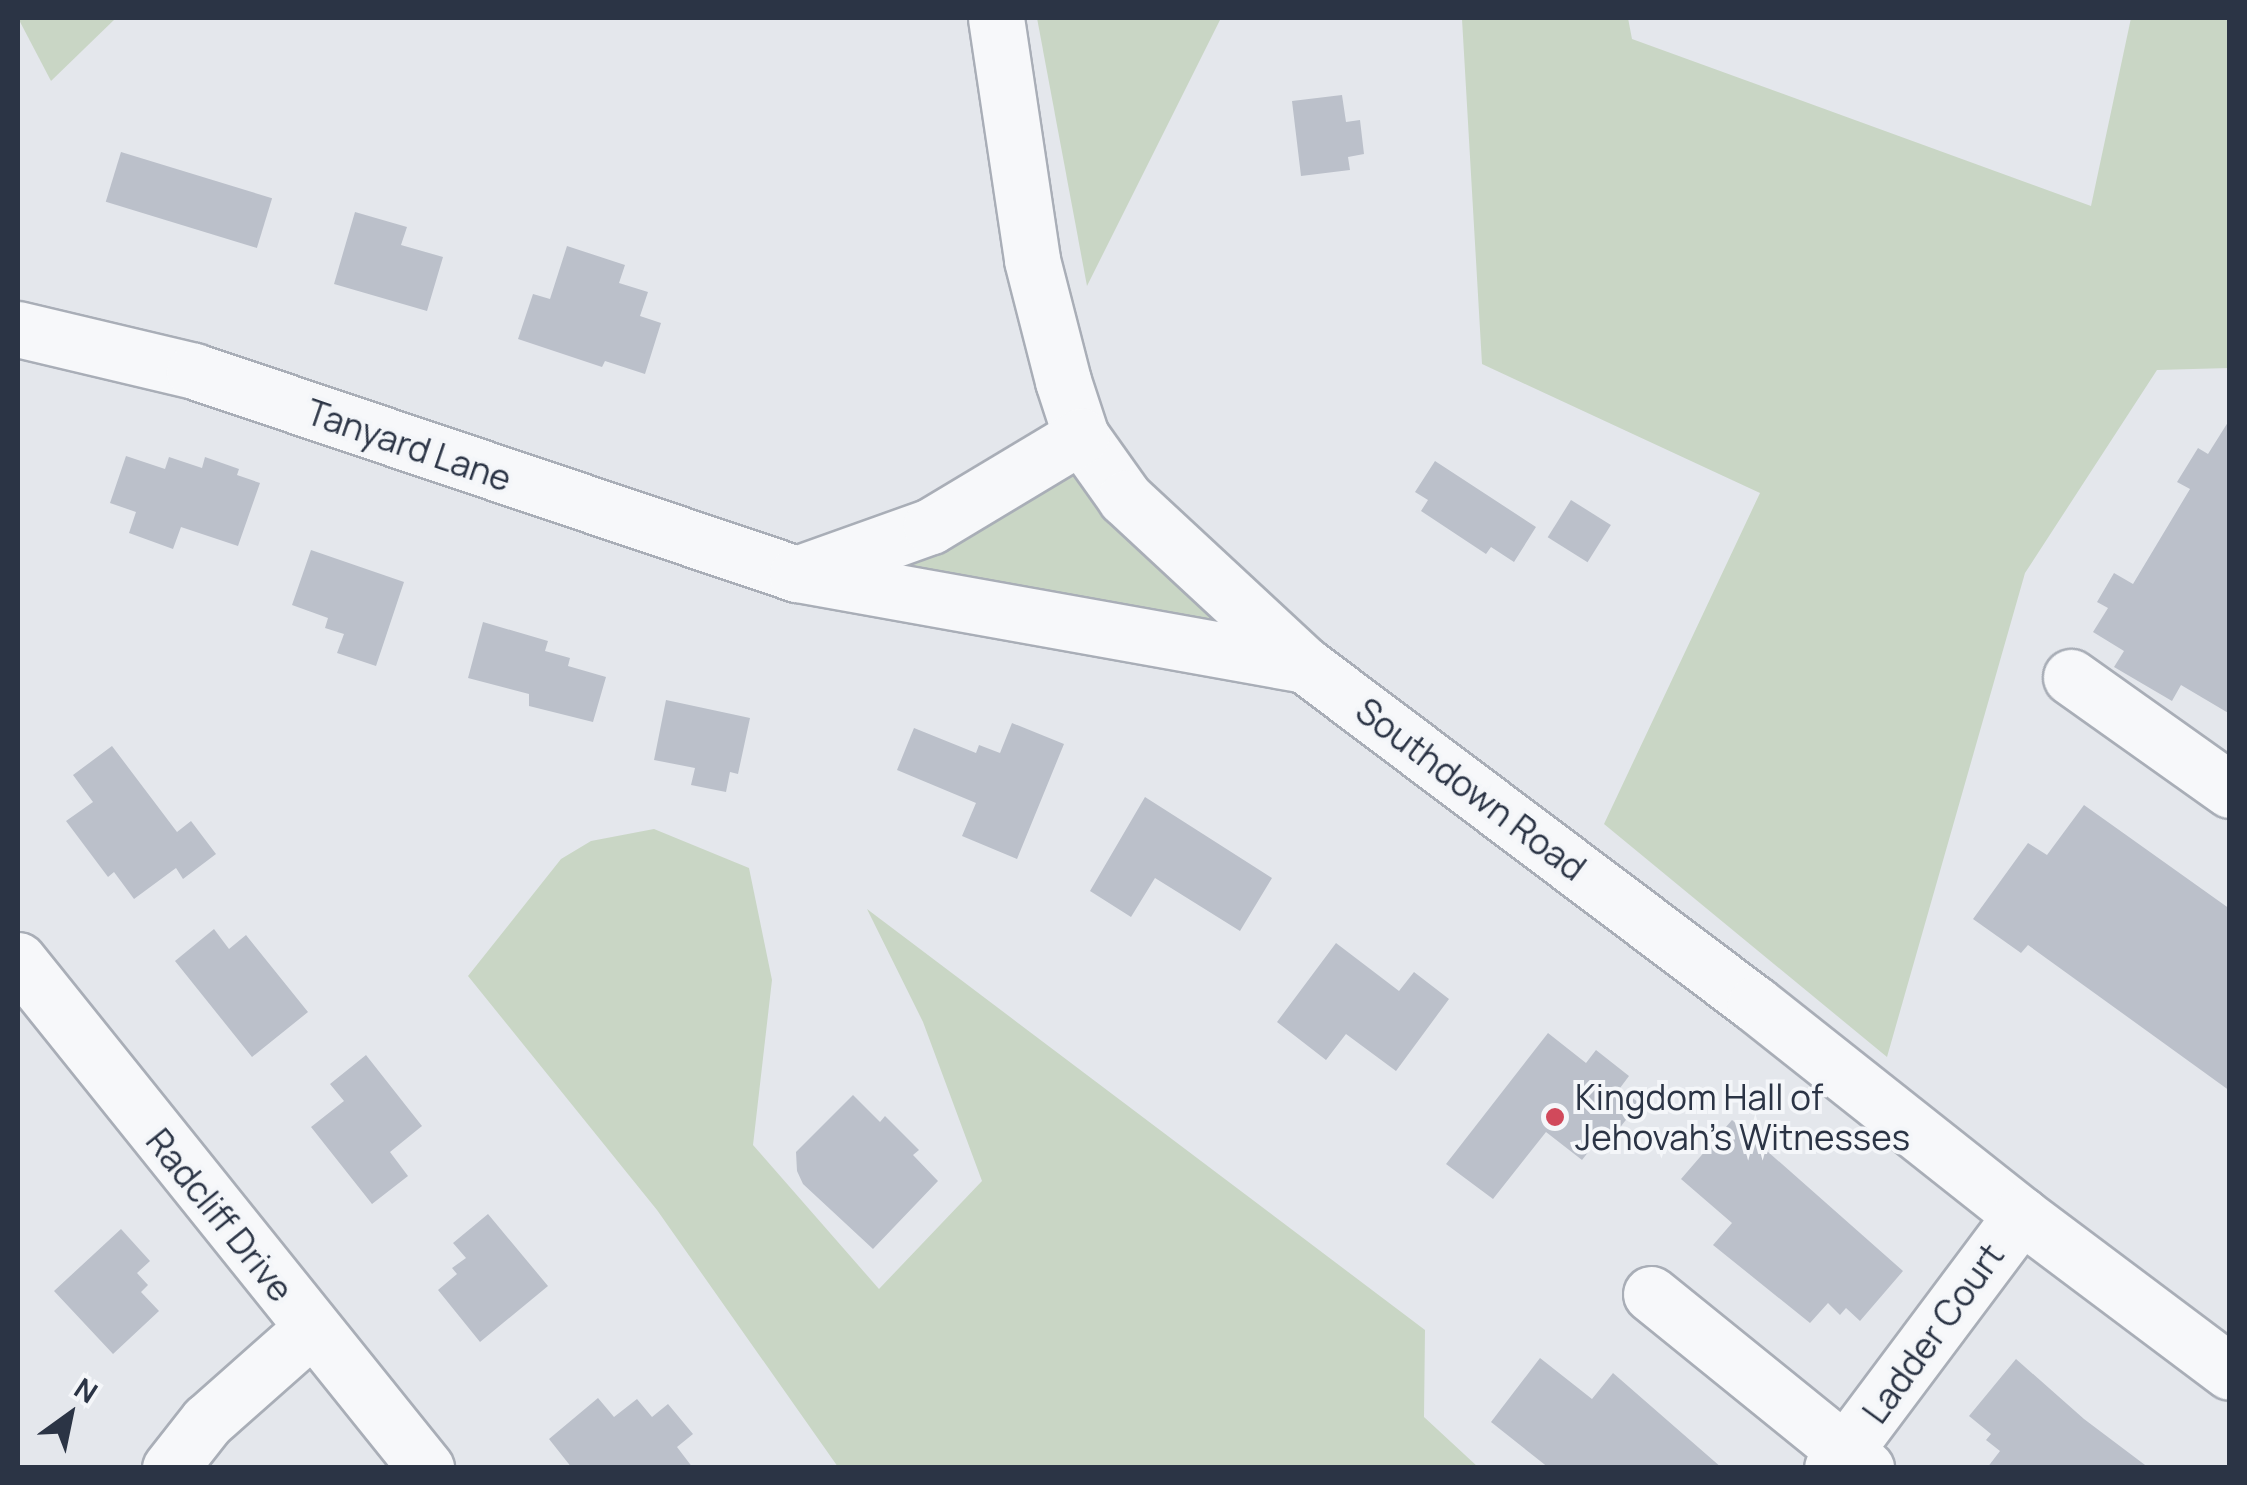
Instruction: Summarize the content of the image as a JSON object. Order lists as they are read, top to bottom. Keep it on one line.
{"streets":{"street":["Tanyard Lane","Southdown Road","Radcliff Drive","Ladder Court"]},"crossings":[["Tanyard Lane","Southdown Road"],["Southdown Road","Ladder Court"]],"places":["Kingdom Hall of Jehovah’s Witnesses"],"north":"top right"}
